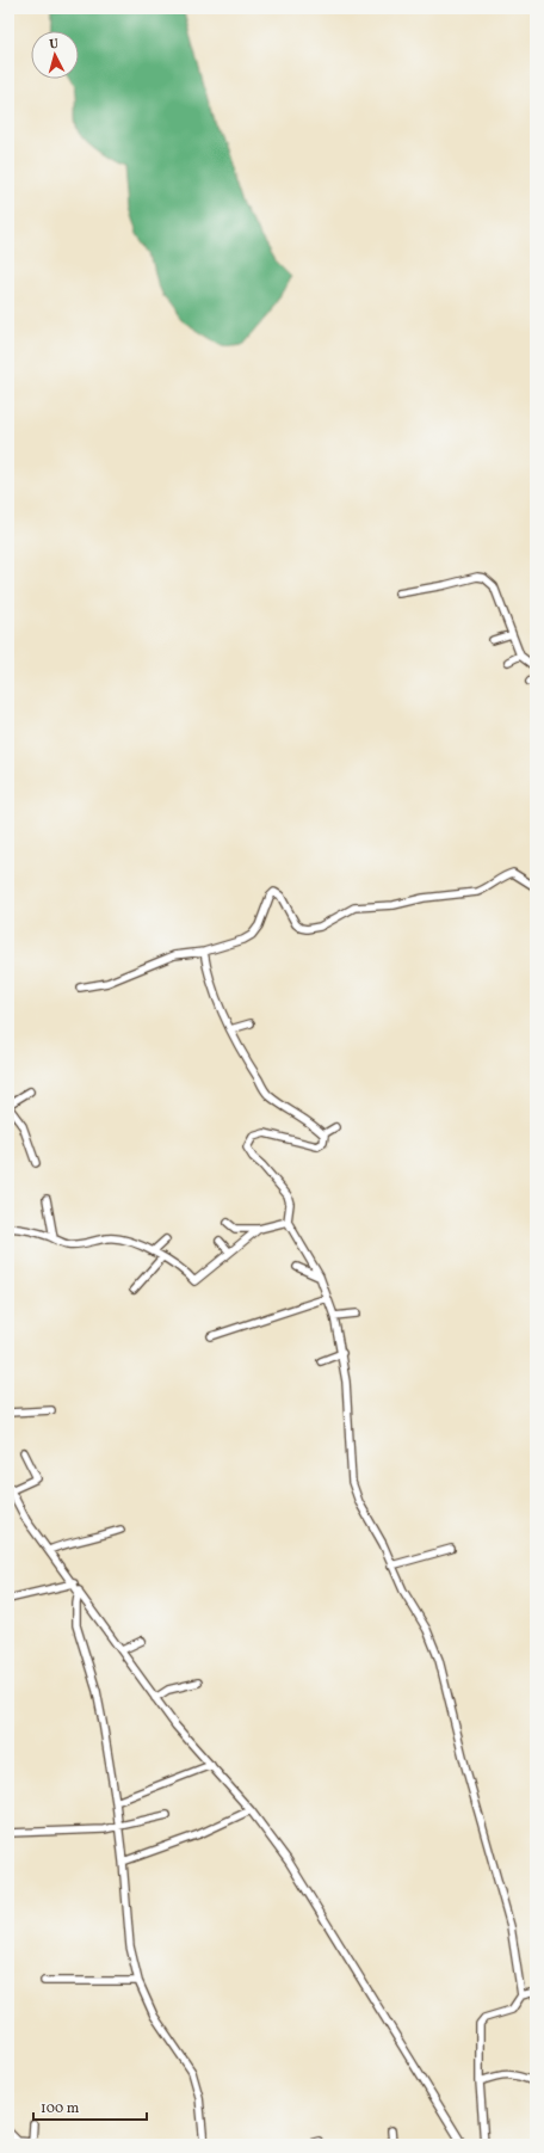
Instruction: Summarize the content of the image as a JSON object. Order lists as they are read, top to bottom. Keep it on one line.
{"scale_bar":"100 m","north":"top"}
